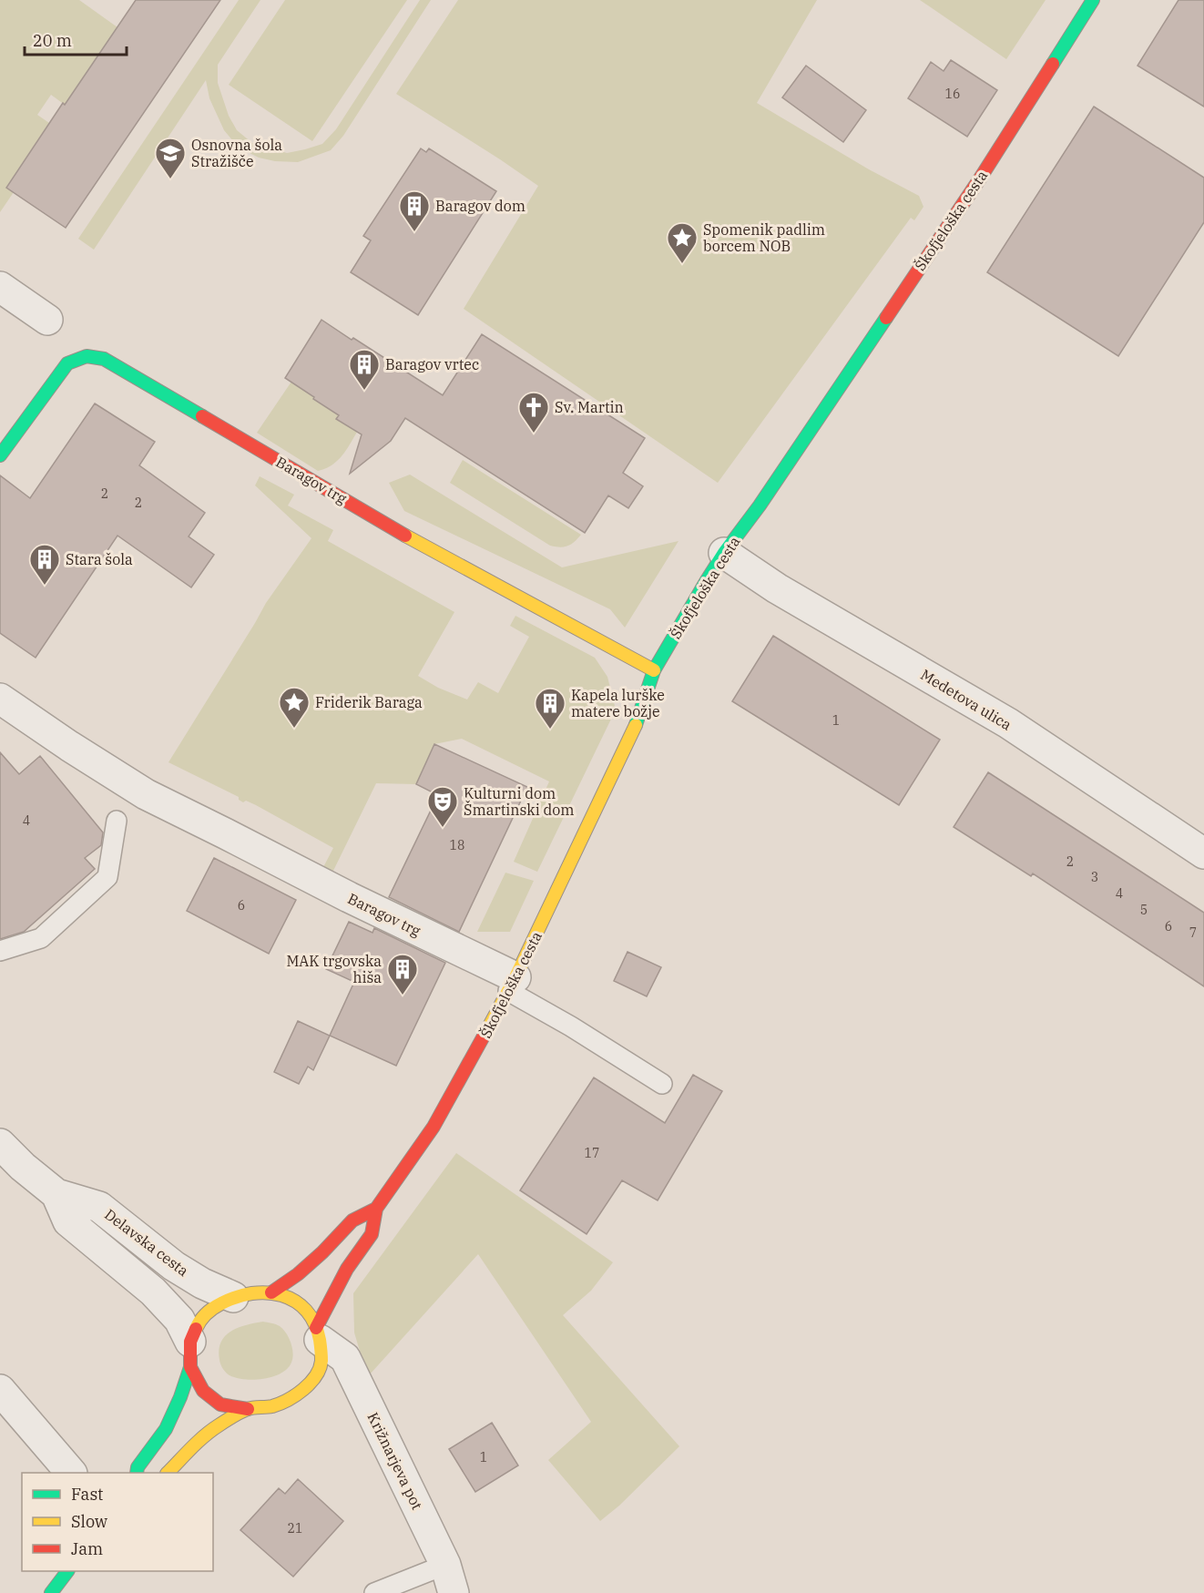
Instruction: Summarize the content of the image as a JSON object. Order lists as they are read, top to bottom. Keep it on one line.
{"streets":{"street":["Škofjeloška cesta","Baragov trg","Medetova ulica","Delavska cesta","Križnarjeva pot"]},"crossings":[["Škofjeloška cesta","Baragov trg"],["Škofjeloška cesta","Medetova ulica"],["Škofjeloška cesta","Delavska cesta"],["Škofjeloška cesta","Križnarjeva pot"],["Delavska cesta","Križnarjeva pot"]],"places":{"school or university":["Osnovna šola Stražišče"],"building":["Baragov dom","Baragov vrtec","Stara šola","Kapela lurške matere božje","MAK trgovska hiša"],"place":["Spomenik padlim borcem NOB","Friderik Baraga"],"church":["Sv. Martin"],"theatre":["Kulturni dom Šmartinski dom"]},"house_numbers":["16","2","2","1","4","18","2","3","4","6","5","6","7","17","1","21"],"legend":["Fast","Slow","Jam"],"scale_bar":"20 m"}
